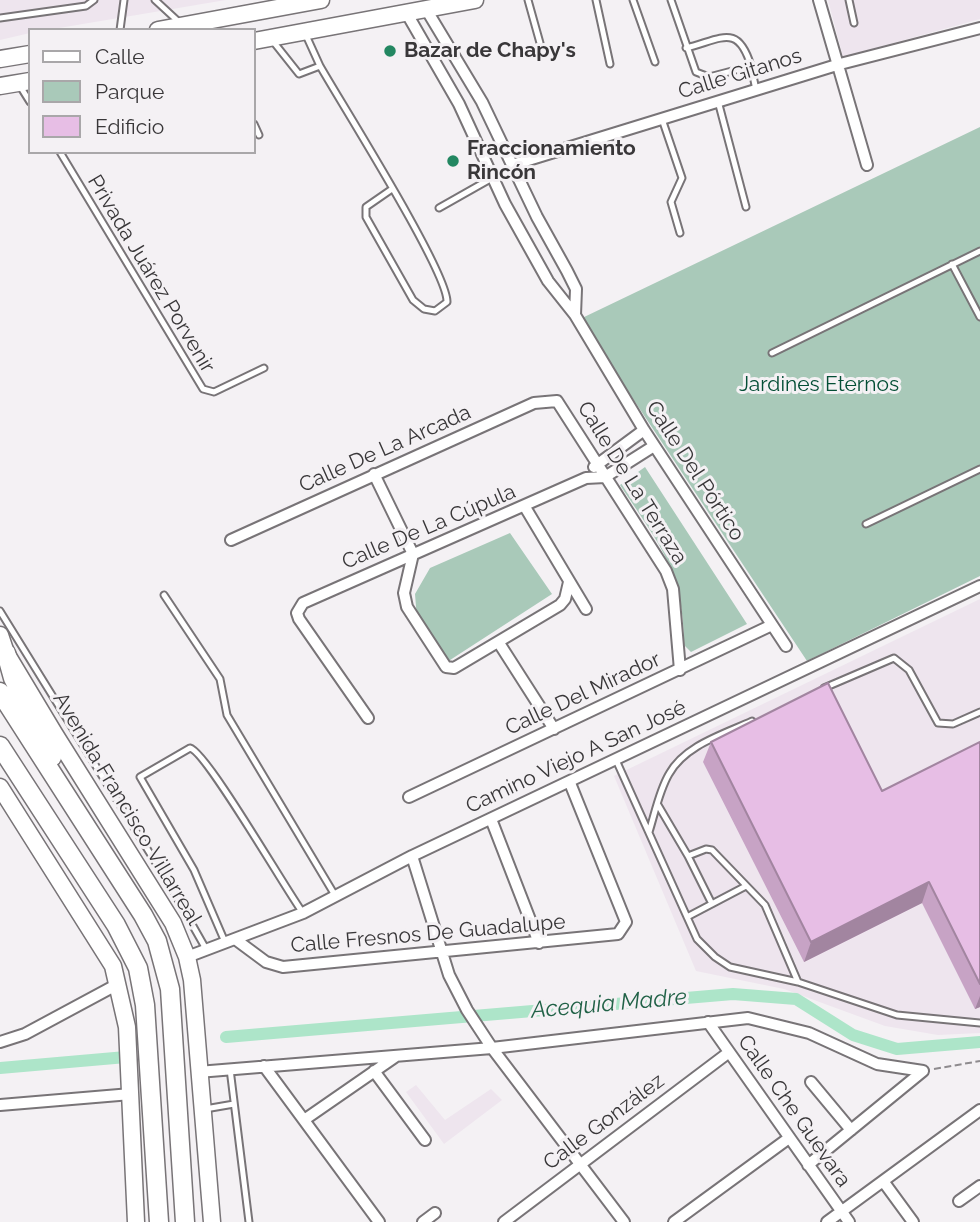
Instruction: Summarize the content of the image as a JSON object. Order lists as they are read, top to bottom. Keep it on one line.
{"streets":{"highway":["Avenida Francisco Villarreal"],"street":["Calle Gitanos","Calle De La Arcada","Calle Del Pórtico","Calle De La Terraza","Calle De La Cúpula","Calle Del Mirador","Camino Viejo A San José","Calle Fresnos De Guadalupe","Calle Che Guevara","Calle González"],"lane":["Privada Juárez Porvenir"]},"crossings":[["Calle Gitanos","Calle Del Pórtico"],["Calle De La Arcada","Calle De La Terraza"],["Calle Del Pórtico","Calle De La Cúpula"],["Calle Del Pórtico","Calle Del Mirador"],["Calle De La Terraza","Calle De La Cúpula"],["Calle De La Terraza","Calle Del Mirador"],["Camino Viejo A San José","Avenida Francisco Villarreal"],["Camino Viejo A San José","Calle Fresnos De Guadalupe"],["Calle Che Guevara","Calle González"]],"water":["Acequia Madre"],"parks":["Jardines Eternos"],"places":["Bazar de Chapy's","Fraccionamiento Rincón"],"legend":["Calle","Parque","Edificio"]}
